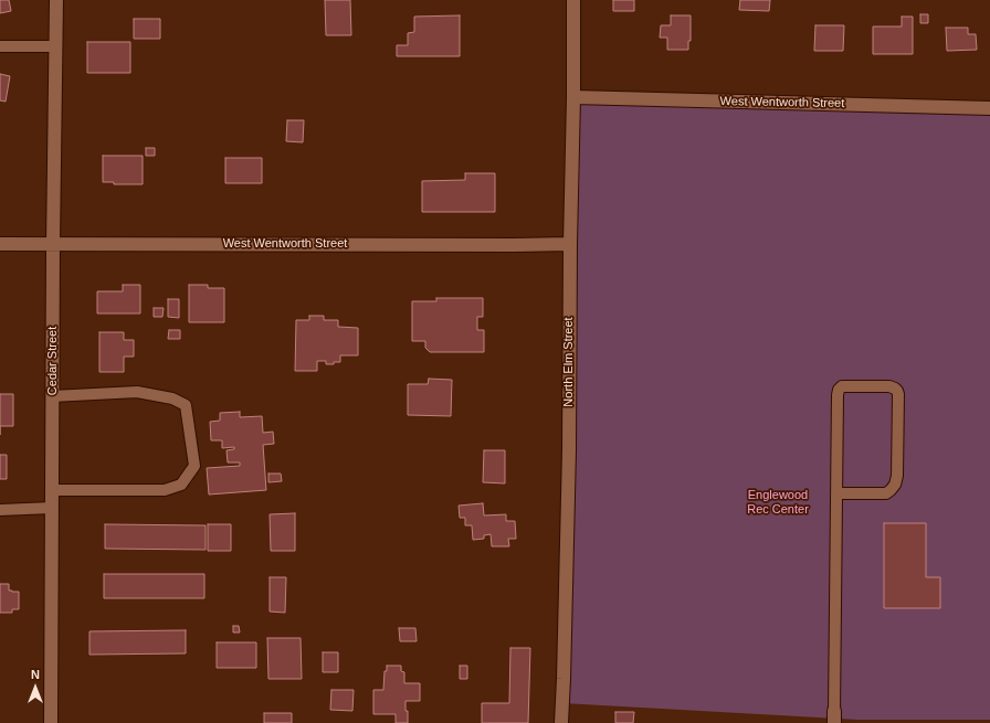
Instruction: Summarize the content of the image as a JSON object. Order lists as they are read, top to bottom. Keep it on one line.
{"streets":{"street":["West Wentworth Street","Cedar Street","North Elm Street"]},"crossings":[["West Wentworth Street","Cedar Street"],["West Wentworth Street","North Elm Street"]],"parks":["Englewood Rec Center"],"north":"top"}
